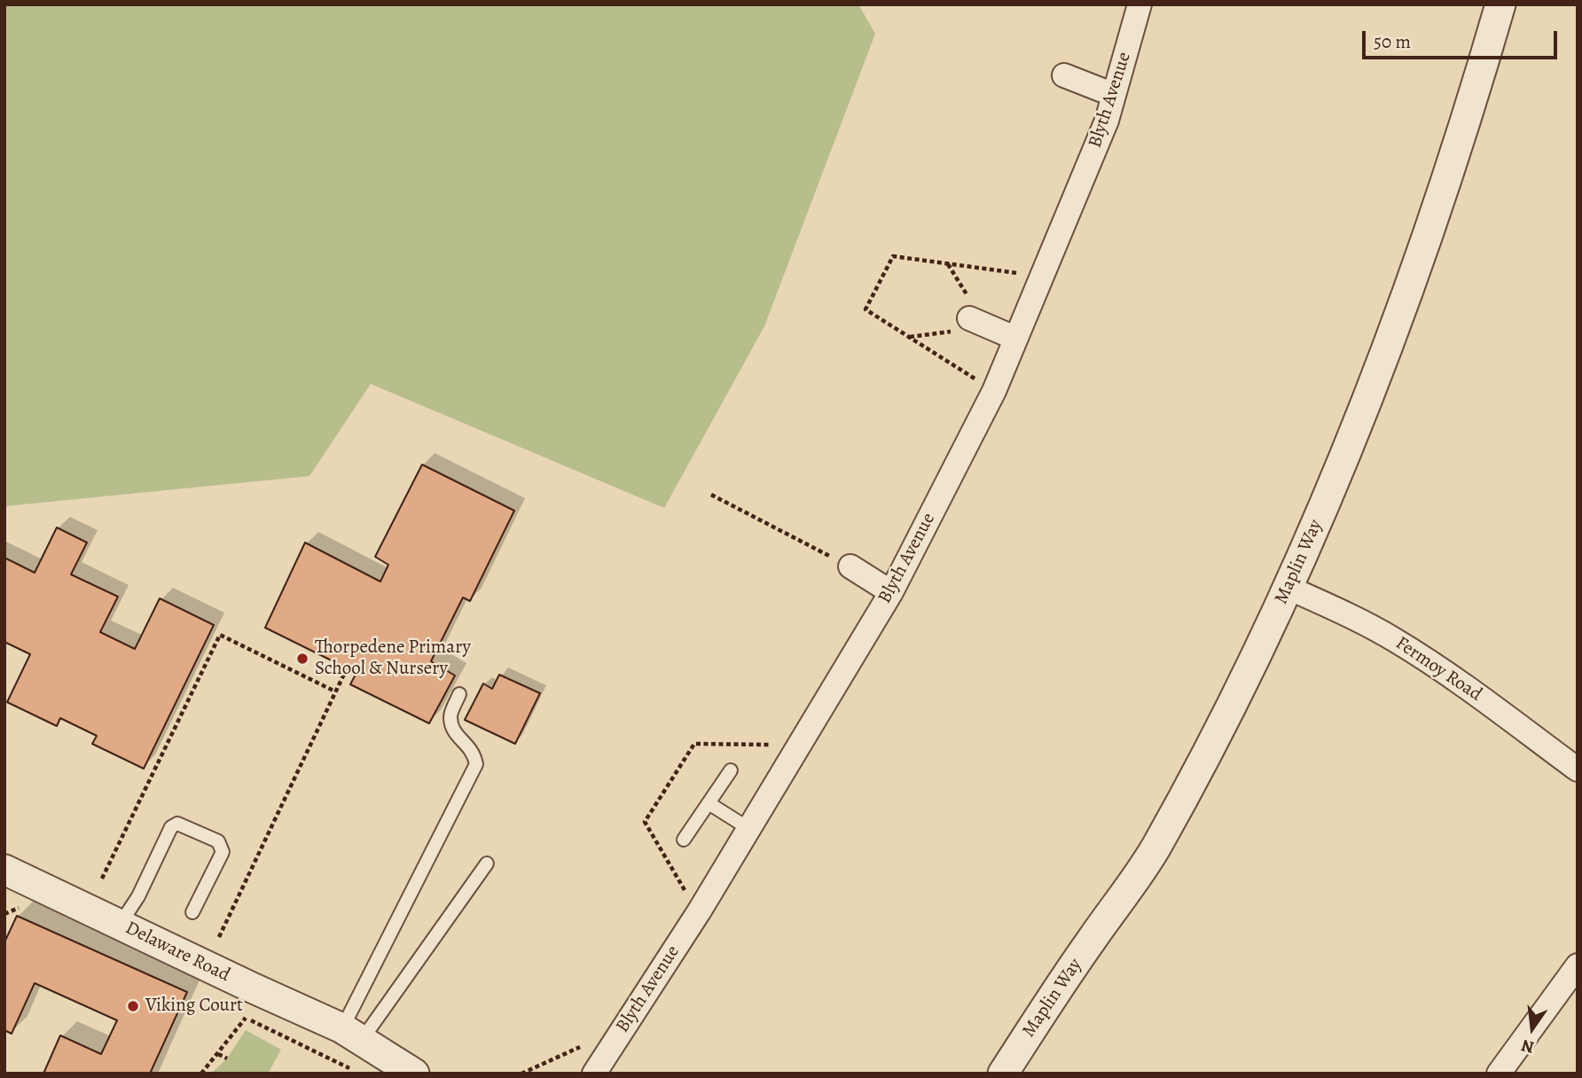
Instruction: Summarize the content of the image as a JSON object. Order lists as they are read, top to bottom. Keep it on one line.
{"streets":{"street":["Blyth Avenue","Maplin Way","Fermoy Road","Delaware Road"]},"crossings":[["Maplin Way","Fermoy Road"]],"places":["Thorpedene Primary School & Nursery","Viking Court"],"scale_bar":"50 m","north":"bottom"}
